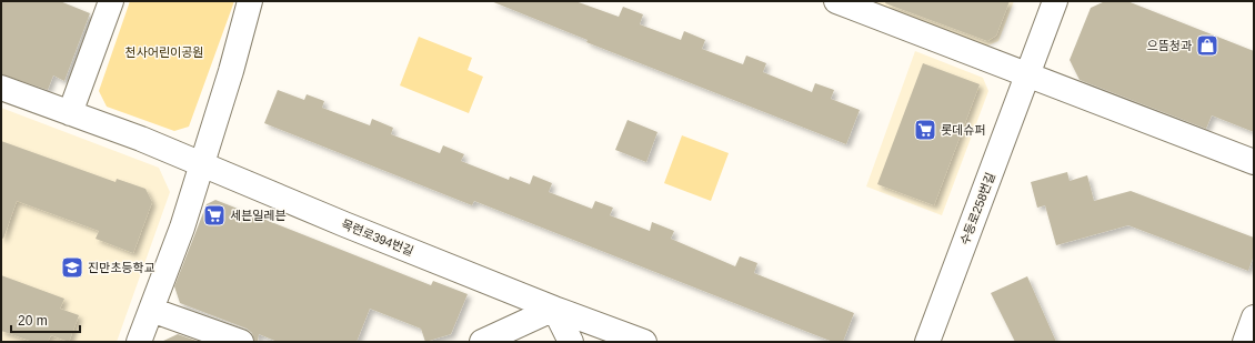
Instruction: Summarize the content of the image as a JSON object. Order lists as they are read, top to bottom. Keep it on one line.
{"streets":{"street":["수등로258번길","목련로394번길"]},"parks":["천사어린이공원"],"places":{"shop":["으뜸청과"],"supermarket":["롯데슈퍼","세븐일레븐"],"school or university":["진만초등학교"]},"scale_bar":"20 m"}
